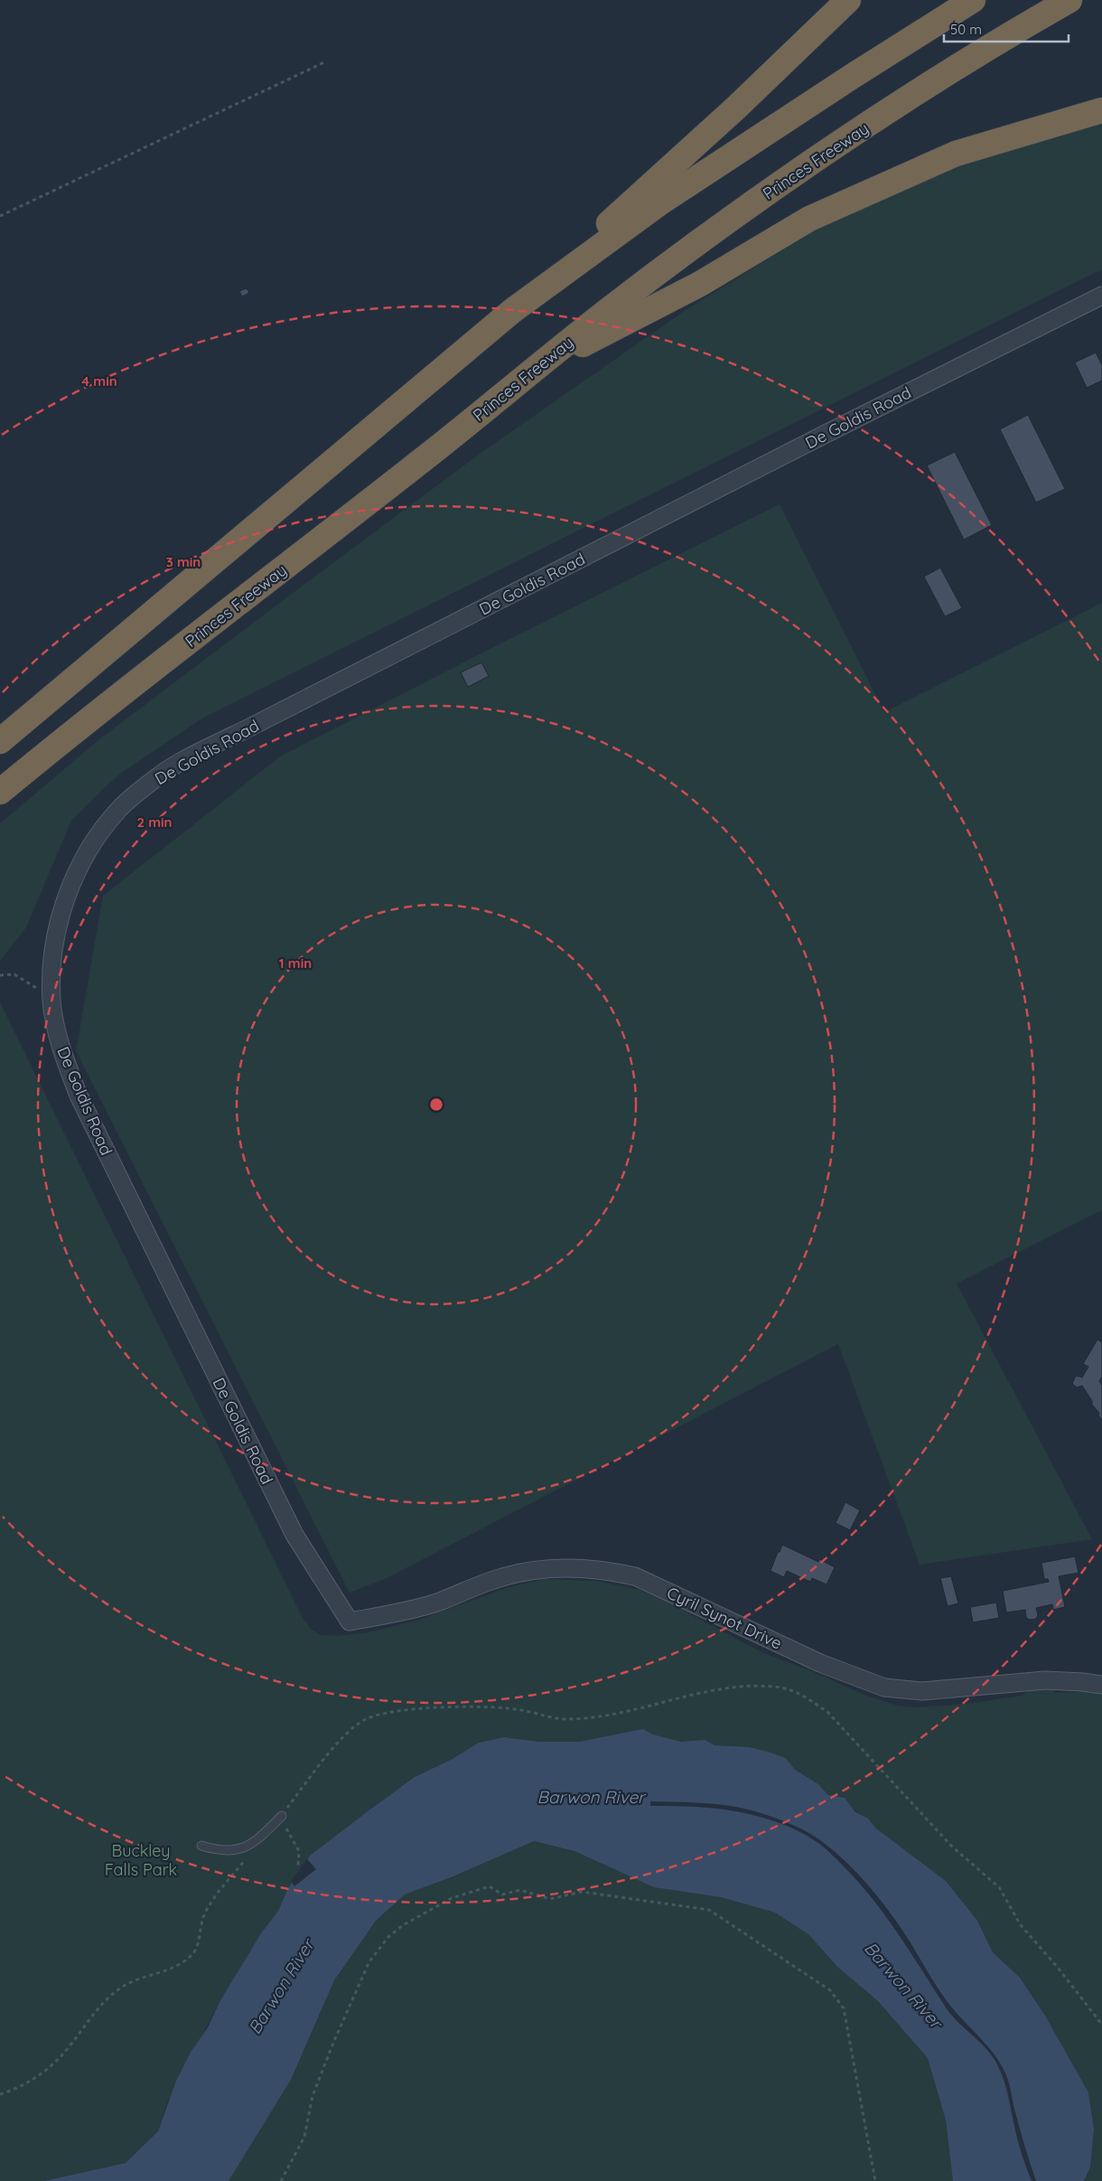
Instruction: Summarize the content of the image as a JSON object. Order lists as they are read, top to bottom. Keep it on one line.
{"streets":{"highway":["Princes Freeway"],"street":["De Goldis Road","Cyril Synot Drive"]},"crossings":[["De Goldis Road","Cyril Synot Drive"]],"water":["Barwon River"],"parks":["Buckley Falls Park"],"scale_bar":"50 m","rings":["4 min","3 min","2 min","1 min"]}
